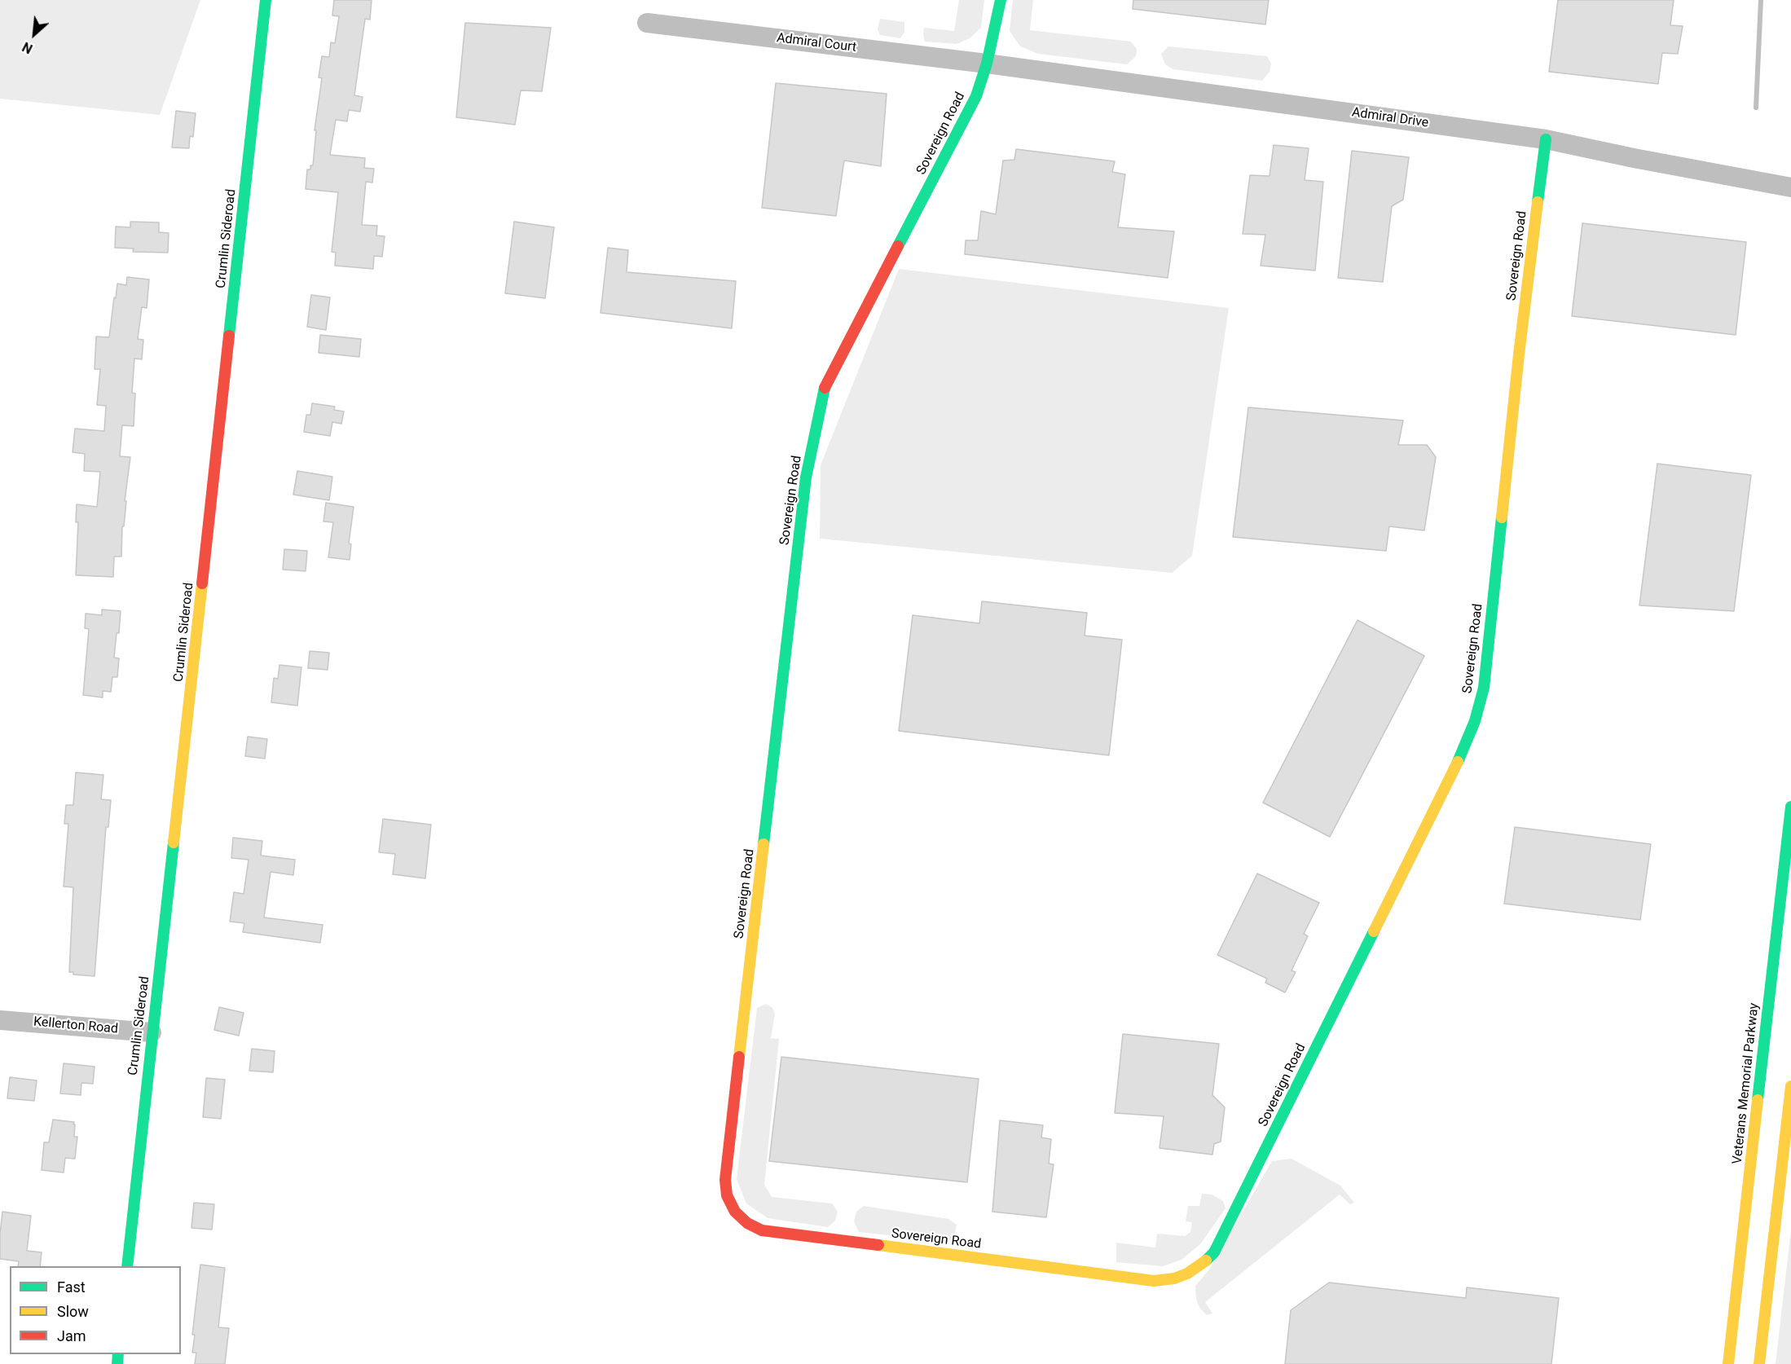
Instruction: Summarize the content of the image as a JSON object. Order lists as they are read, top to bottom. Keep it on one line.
{"streets":{"main road":["Sovereign Road","Crumlin Sideroad","Veterans Memorial Parkway"],"street":["Admiral Court","Admiral Drive","Kellerton Road"]},"crossings":[["Admiral Court","Admiral Drive"],["Admiral Court","Sovereign Road"],["Admiral Drive","Sovereign Road"],["Crumlin Sideroad","Kellerton Road"]],"legend":["Fast","Slow","Jam"],"north":"bottom left"}
